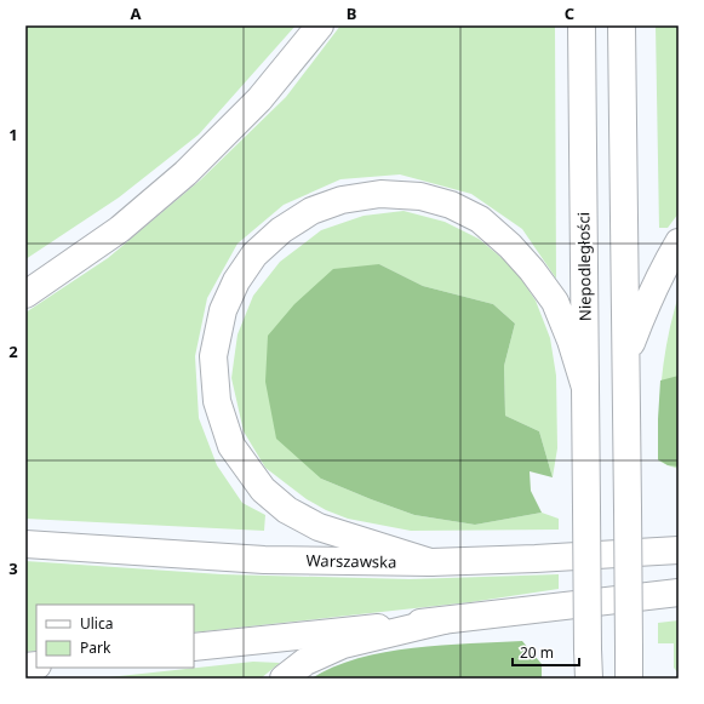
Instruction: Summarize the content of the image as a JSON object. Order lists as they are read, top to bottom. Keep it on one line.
{"streets":{"main road":["Niepodległości","Warszawska"]},"legend":["Ulica","Park"],"scale_bar":"20 m","grid":{"columns":["A","B","C"],"rows":["1","2","3"]}}
